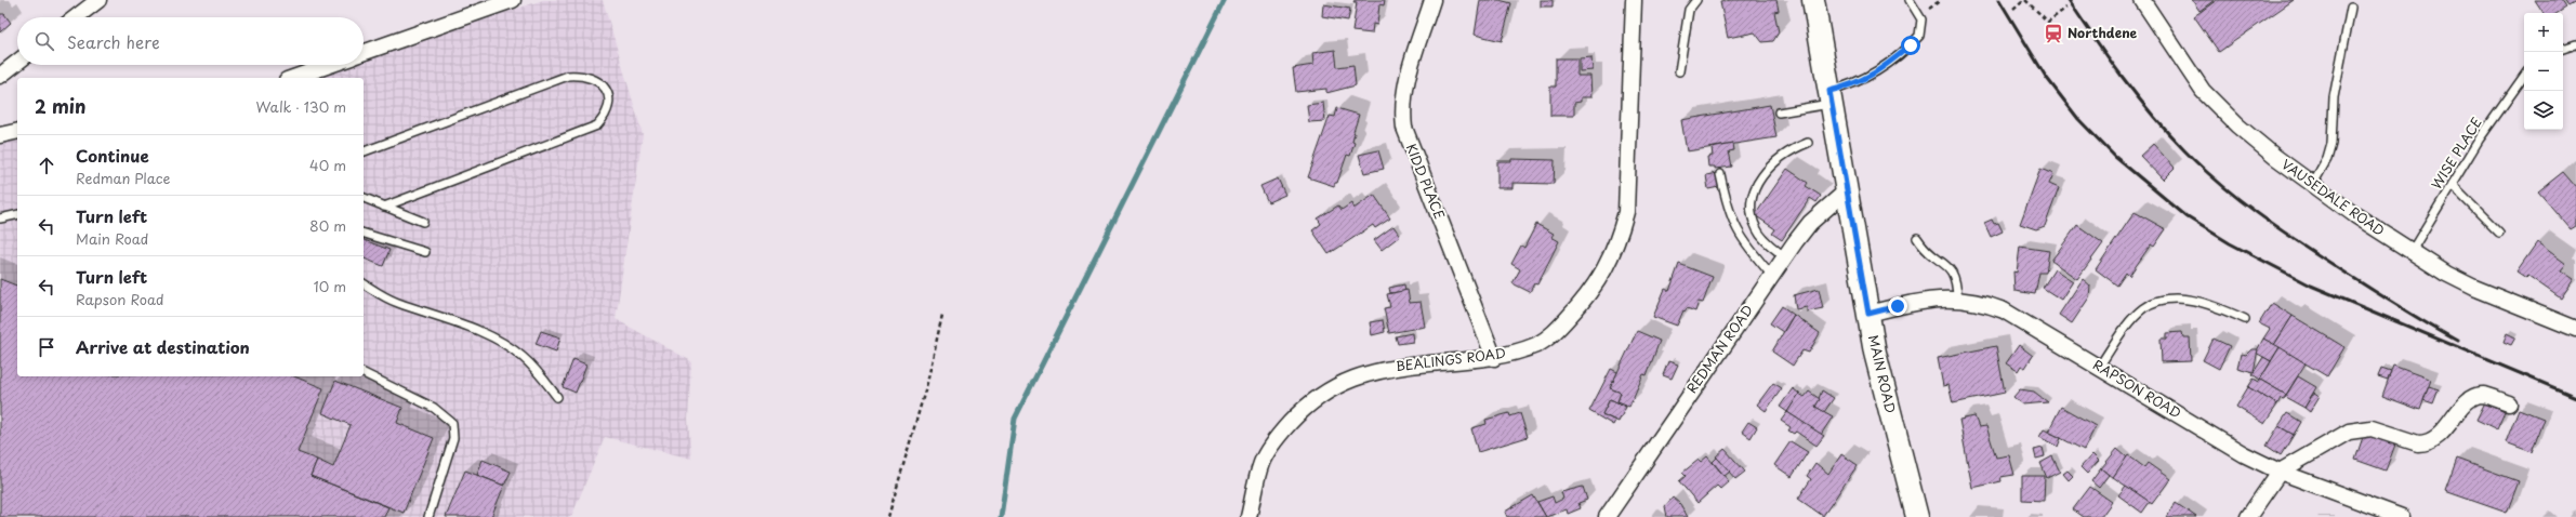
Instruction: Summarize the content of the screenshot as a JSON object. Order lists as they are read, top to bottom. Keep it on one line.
{"streets":{"main road":["MAIN ROAD"],"street":["KIDD PLACE","VAUSEDALE ROAD","REDMAN ROAD","BEALINGS ROAD","RAPSON ROAD"],"lane":["WISE PLACE"]},"crossings":[["WISE PLACE","VAUSEDALE ROAD"],["KIDD PLACE","BEALINGS ROAD"],["REDMAN ROAD","MAIN ROAD"],["MAIN ROAD","RAPSON ROAD"]],"places":{"station":["Northdene"]},"page":{"map_buttons":["+","−"],"search":"Search here","heading":["2 min","Walk · 130 m"],"list":[["Continue","Redman Place","40 m"],["Turn left","Main Road","80 m"],["Turn left","Rapson Road","10 m"],"Arrive at destination"]}}
